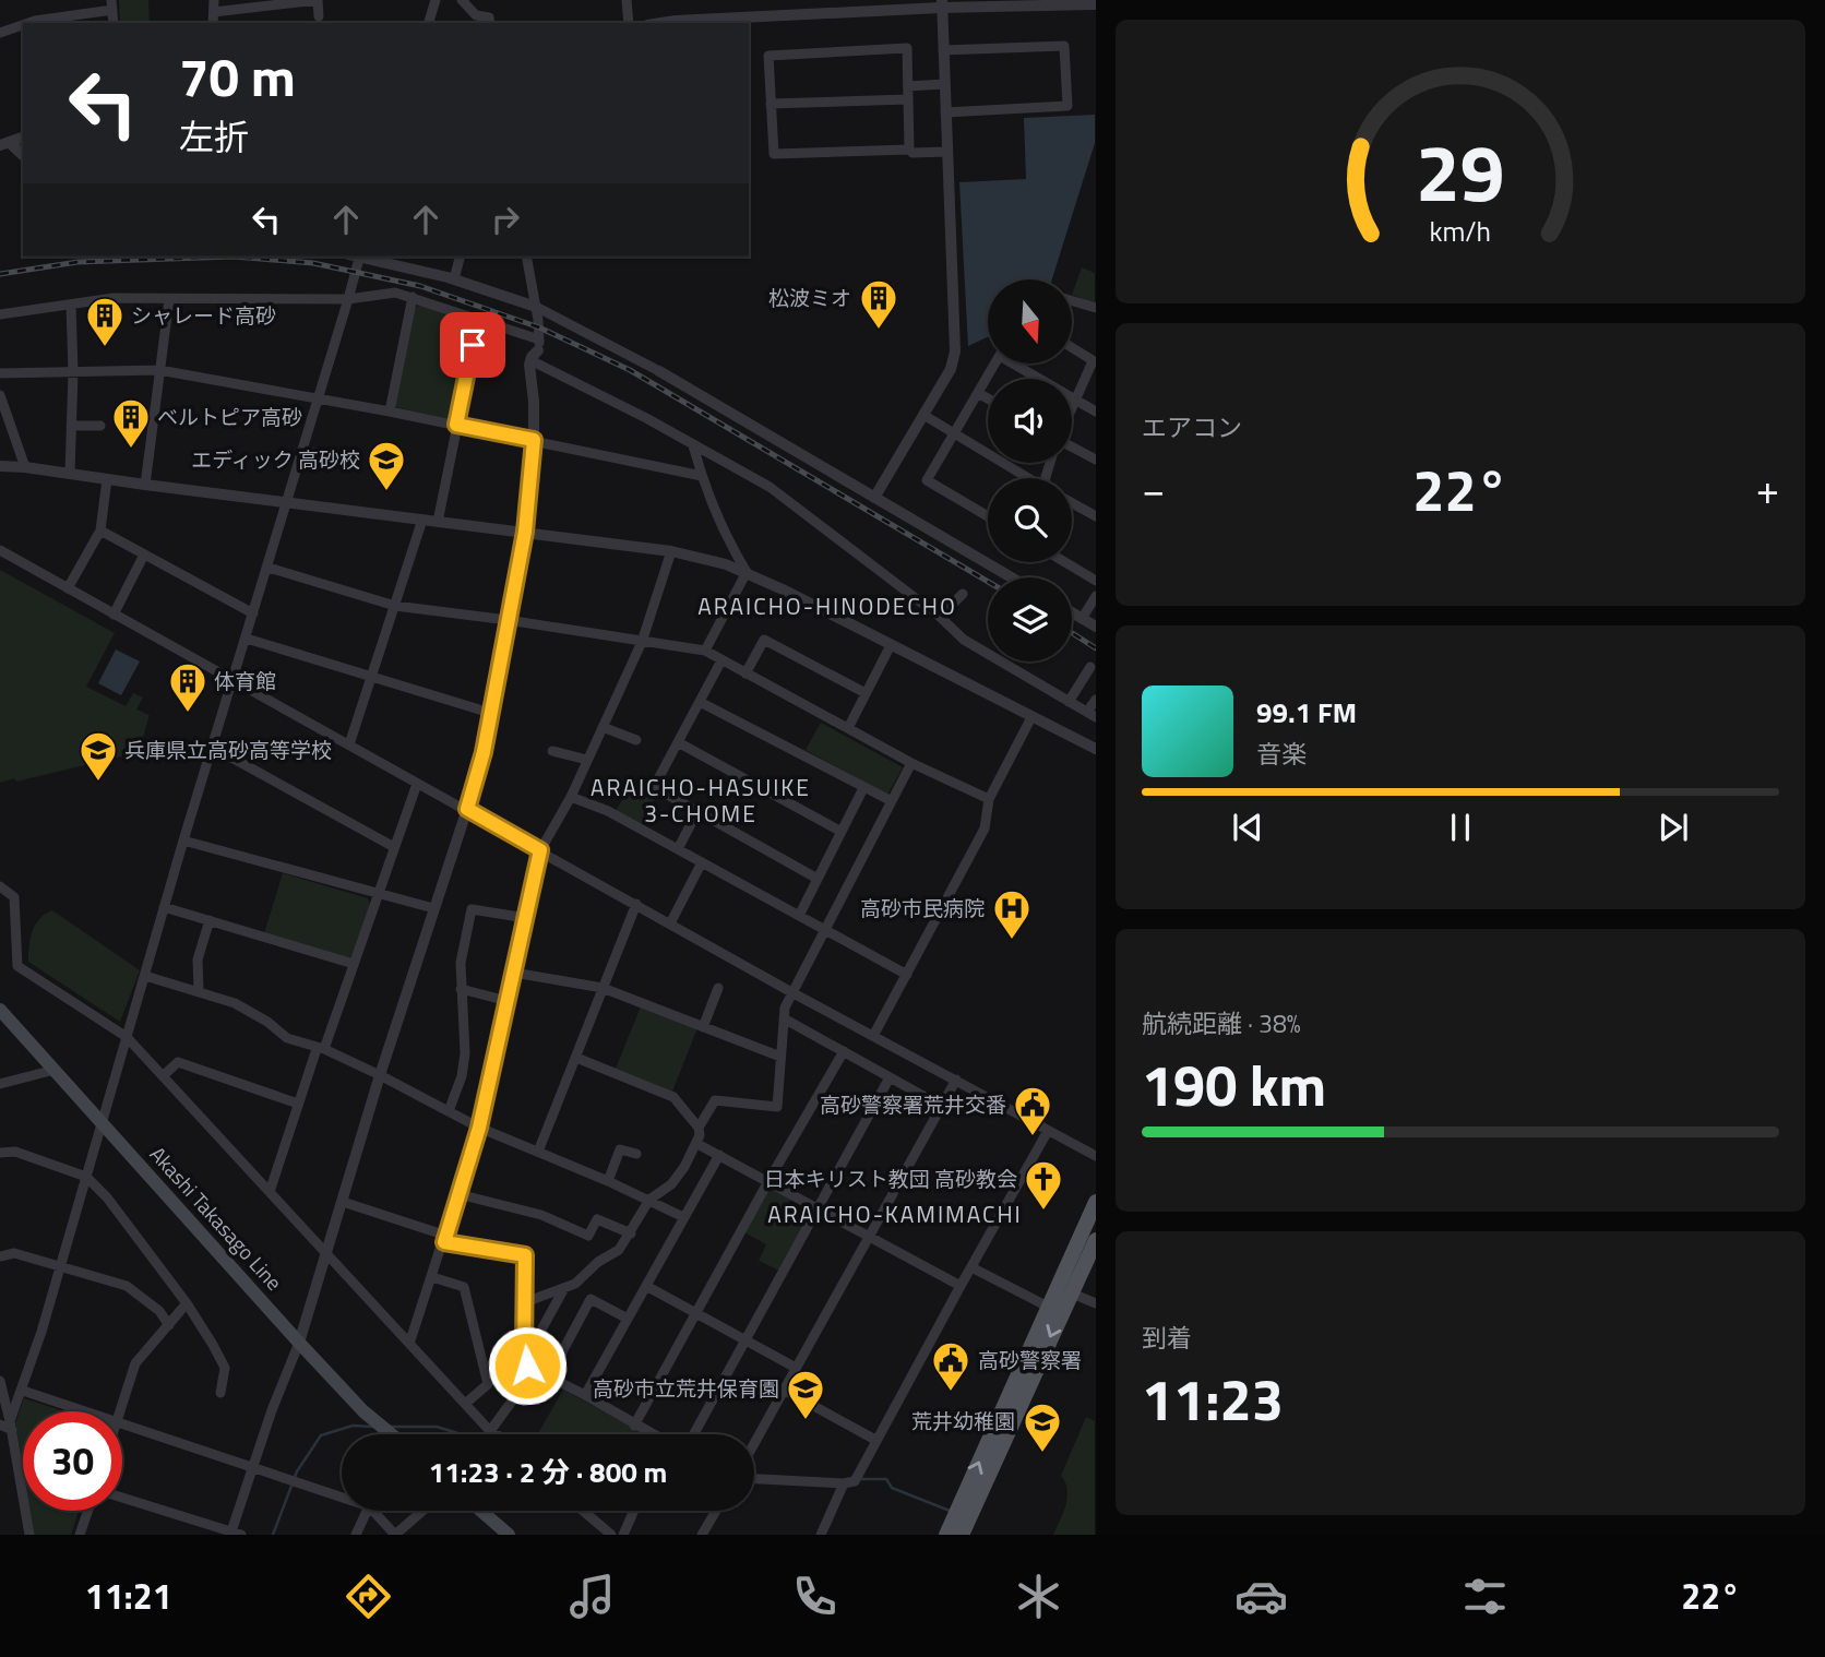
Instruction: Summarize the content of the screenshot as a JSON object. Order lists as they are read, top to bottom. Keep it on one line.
{"streets":{"main road":["Akashi Takasago Line"]},"districts":["ARAICHO-HINODECHO","ARAICHO-HASUIKE 3-CHOME","ARAICHO-KAMIMACHI"],"places":{"building":["松波ミオ","シャレード高砂","ベルトピア高砂","体育館"],"school or university":["エディック 高砂校","兵庫県立高砂高等学校","高砂市立荒井保育園","荒井幼稚園"],"hospital":["高砂市民病院"],"public building":["高砂警察署荒井交番","高砂警察署"],"church":["日本キリスト教団 高砂教会"]},"north":"bottom","page":{"turn":["70 m","左折"],"tile":["エアコン",["航続距離 · 38%","190 km"],["到着","11:23"]],"heat":["−","22°","+"],"song":["99.1 FM","音楽"],"limit":"30","trip":"11:23 · 2 分 · 800 m","tabs":["11:21","22°"],"gauge":["29","km/h"]}}
